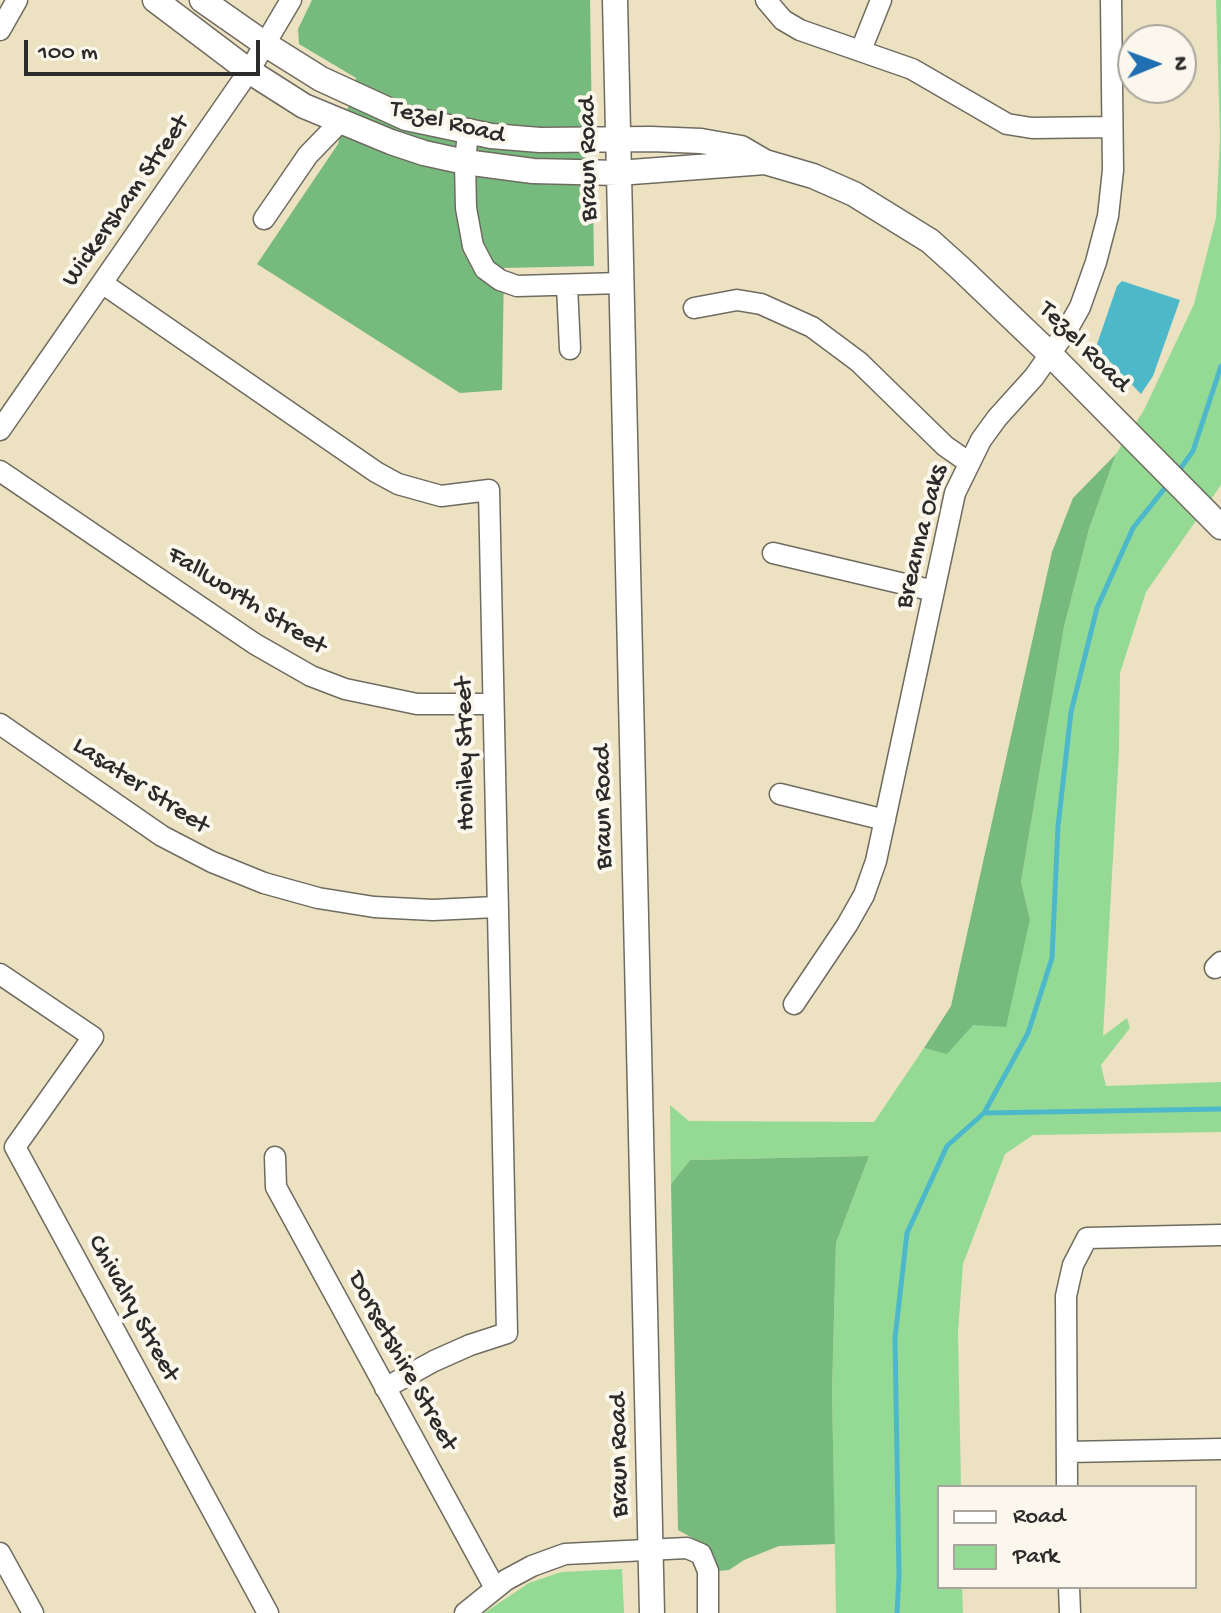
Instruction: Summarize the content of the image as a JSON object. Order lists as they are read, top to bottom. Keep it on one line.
{"streets":{"main road":["Tezel Road","Braun Road"],"street":["Wickersham Street","Breanna Oaks","Fallworth Street","Honiley Street","Lasater Street","Chivalry Street","Dorsetshire Street"]},"crossings":[["Tezel Road","Braun Road"],["Tezel Road","Wickersham Street"],["Tezel Road","Breanna Oaks"],["Wickersham Street","Honiley Street"],["Fallworth Street","Honiley Street"],["Honiley Street","Lasater Street"],["Honiley Street","Dorsetshire Street"]],"legend":["Road","Park"],"scale_bar":"100 m","north":"right"}
